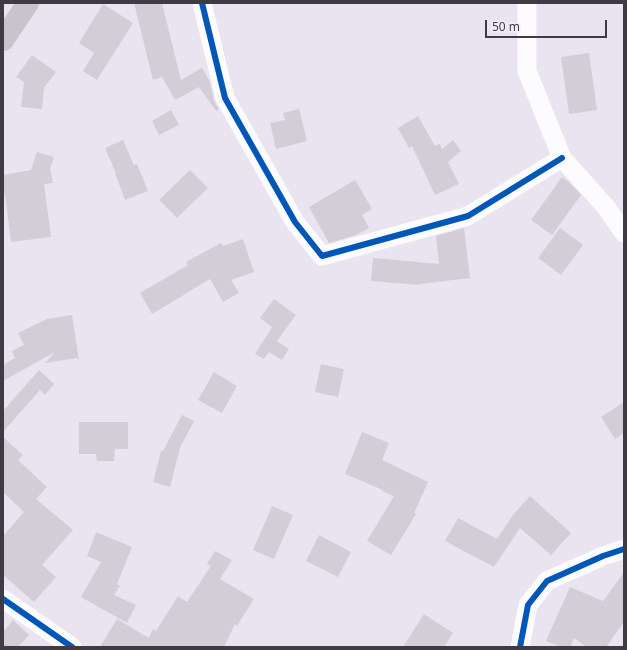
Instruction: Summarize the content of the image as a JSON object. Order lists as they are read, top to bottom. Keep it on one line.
{"scale_bar":"50 m"}
